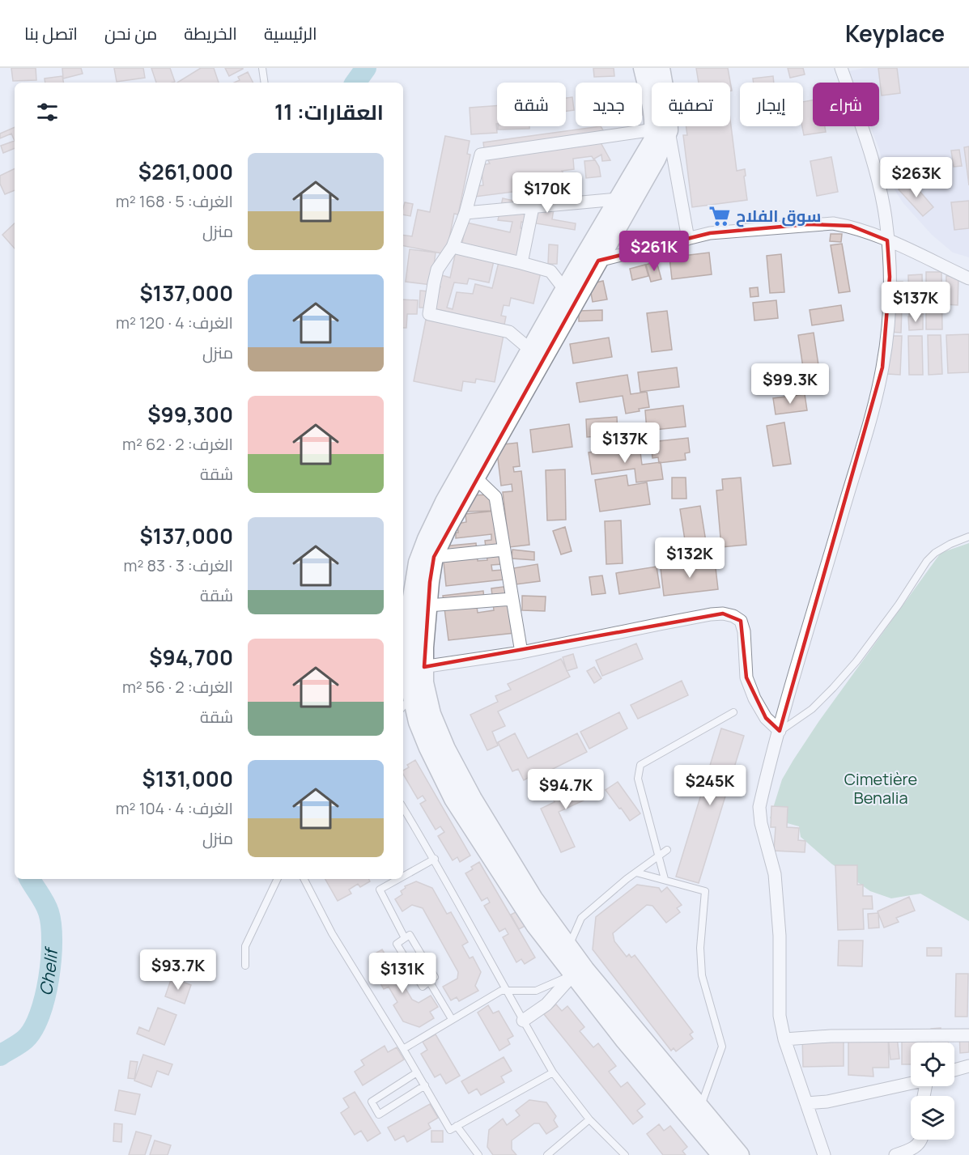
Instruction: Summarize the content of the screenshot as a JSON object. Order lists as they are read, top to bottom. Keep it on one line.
{"water":["Chelif"],"parks":["Cimetière Benalia"],"places":{"supermarket":["سوق الفلاح"]},"page":{"header":"Keyplace","nav":["الرئيسية","الخريطة","من نحن","اتصل بنا"],"chip":["شراء","إيجار","تصفية","جديد","شقة"],"heading":"العقارات: 11","list":[{"name":"$261,000","note":"الغرف: 5 · 168 m² · منزل"},{"name":"$137,000","note":"الغرف: 4 · 120 m² · منزل"},{"name":"$99,300","note":"الغرف: 2 · 62 m² · شقة"},{"name":"$137,000","note":"الغرف: 3 · 83 m² · شقة"},{"name":"$94,700","note":"الغرف: 2 · 56 m² · شقة"},{"name":"$131,000","note":"الغرف: 4 · 104 m² · منزل"}],"price":["$263K","$170K","$261K","$137K","$99.3K","$137K","$132K","$245K","$94.7K","$93.7K","$131K"]}}
